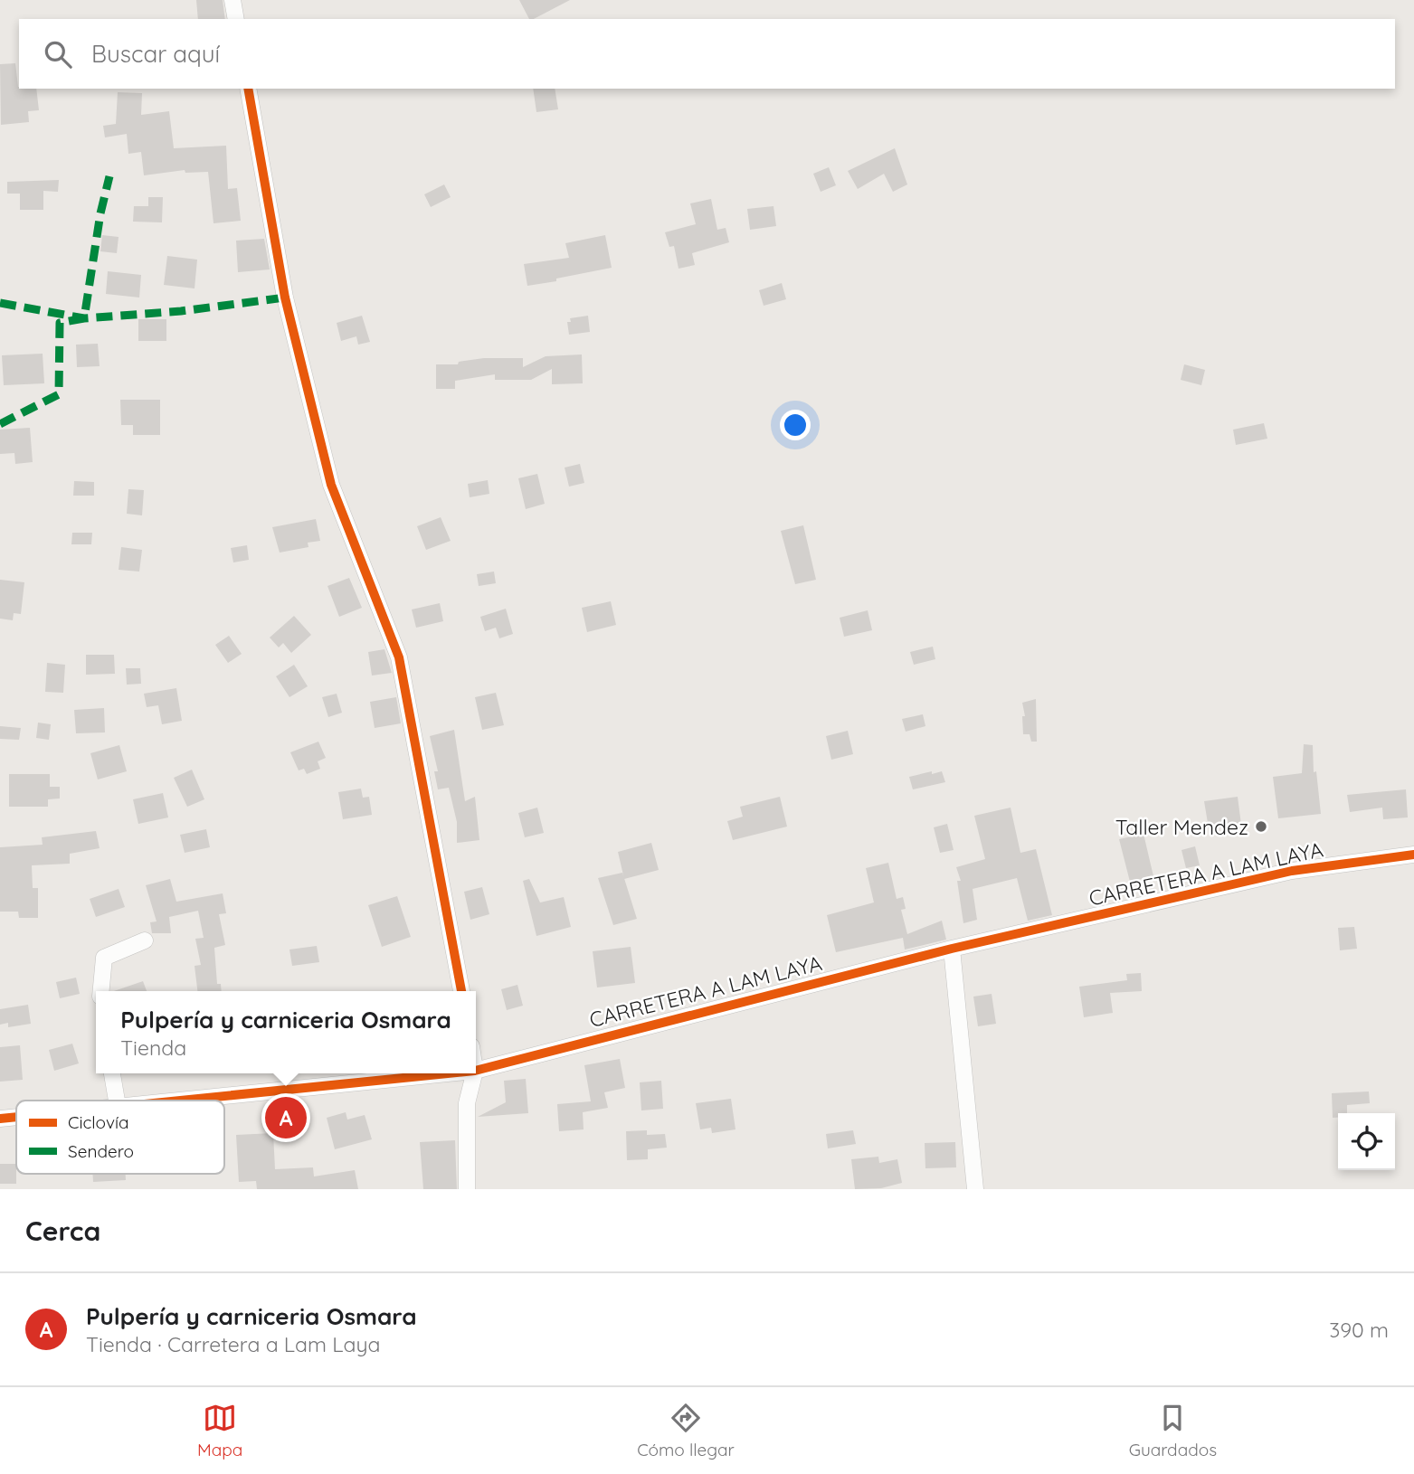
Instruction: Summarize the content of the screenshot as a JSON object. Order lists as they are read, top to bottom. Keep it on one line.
{"streets":{"street":["CARRETERA A LAM LAYA"]},"places":["Taller Mendez"],"legend":["Ciclovía","Sendero"],"page":{"search":"Buscar aquí","popup":["Pulpería y carniceria Osmara","Tienda"],"pins":"A","heading":"Cerca","list":[{"mark":"A","name":"Pulpería y carniceria Osmara","note":"Tienda · Carretera a Lam Laya","value":"390 m"}],"nav":["Mapa","Cómo llegar","Guardados"]}}
